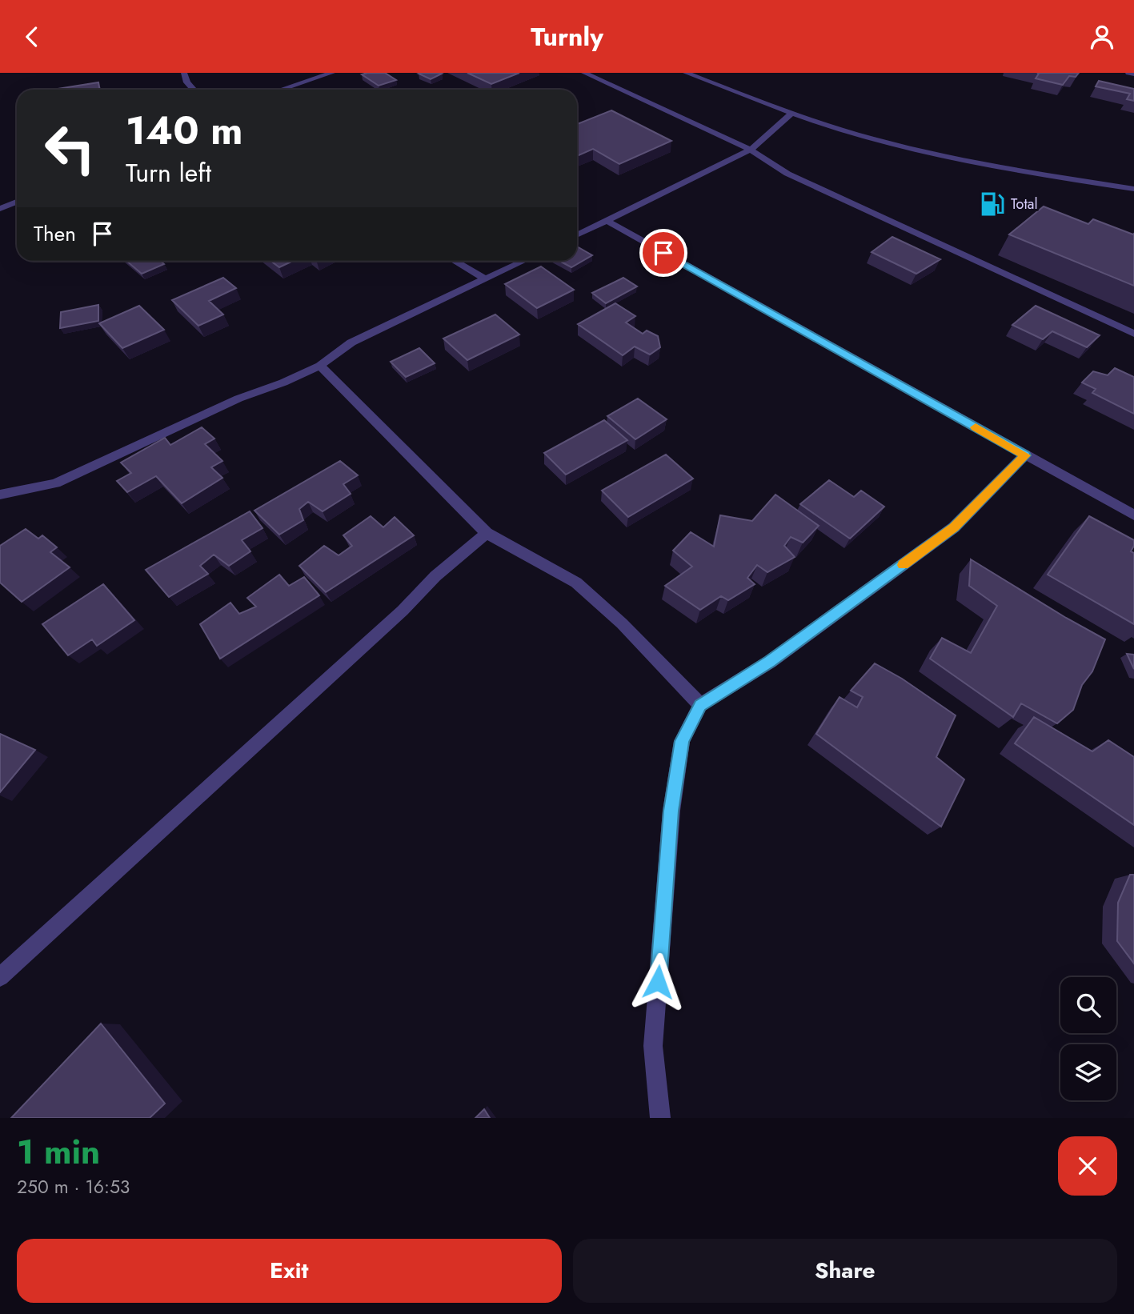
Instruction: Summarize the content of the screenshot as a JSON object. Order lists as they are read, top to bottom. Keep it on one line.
{"places":{"fuel station":["Total"]},"page":{"header":"Turnly","turn":["140 m","Turn left"],"then":"Then","heading":["1 min","250 m · 16:53"],"buttons":["Exit","Share"]}}
